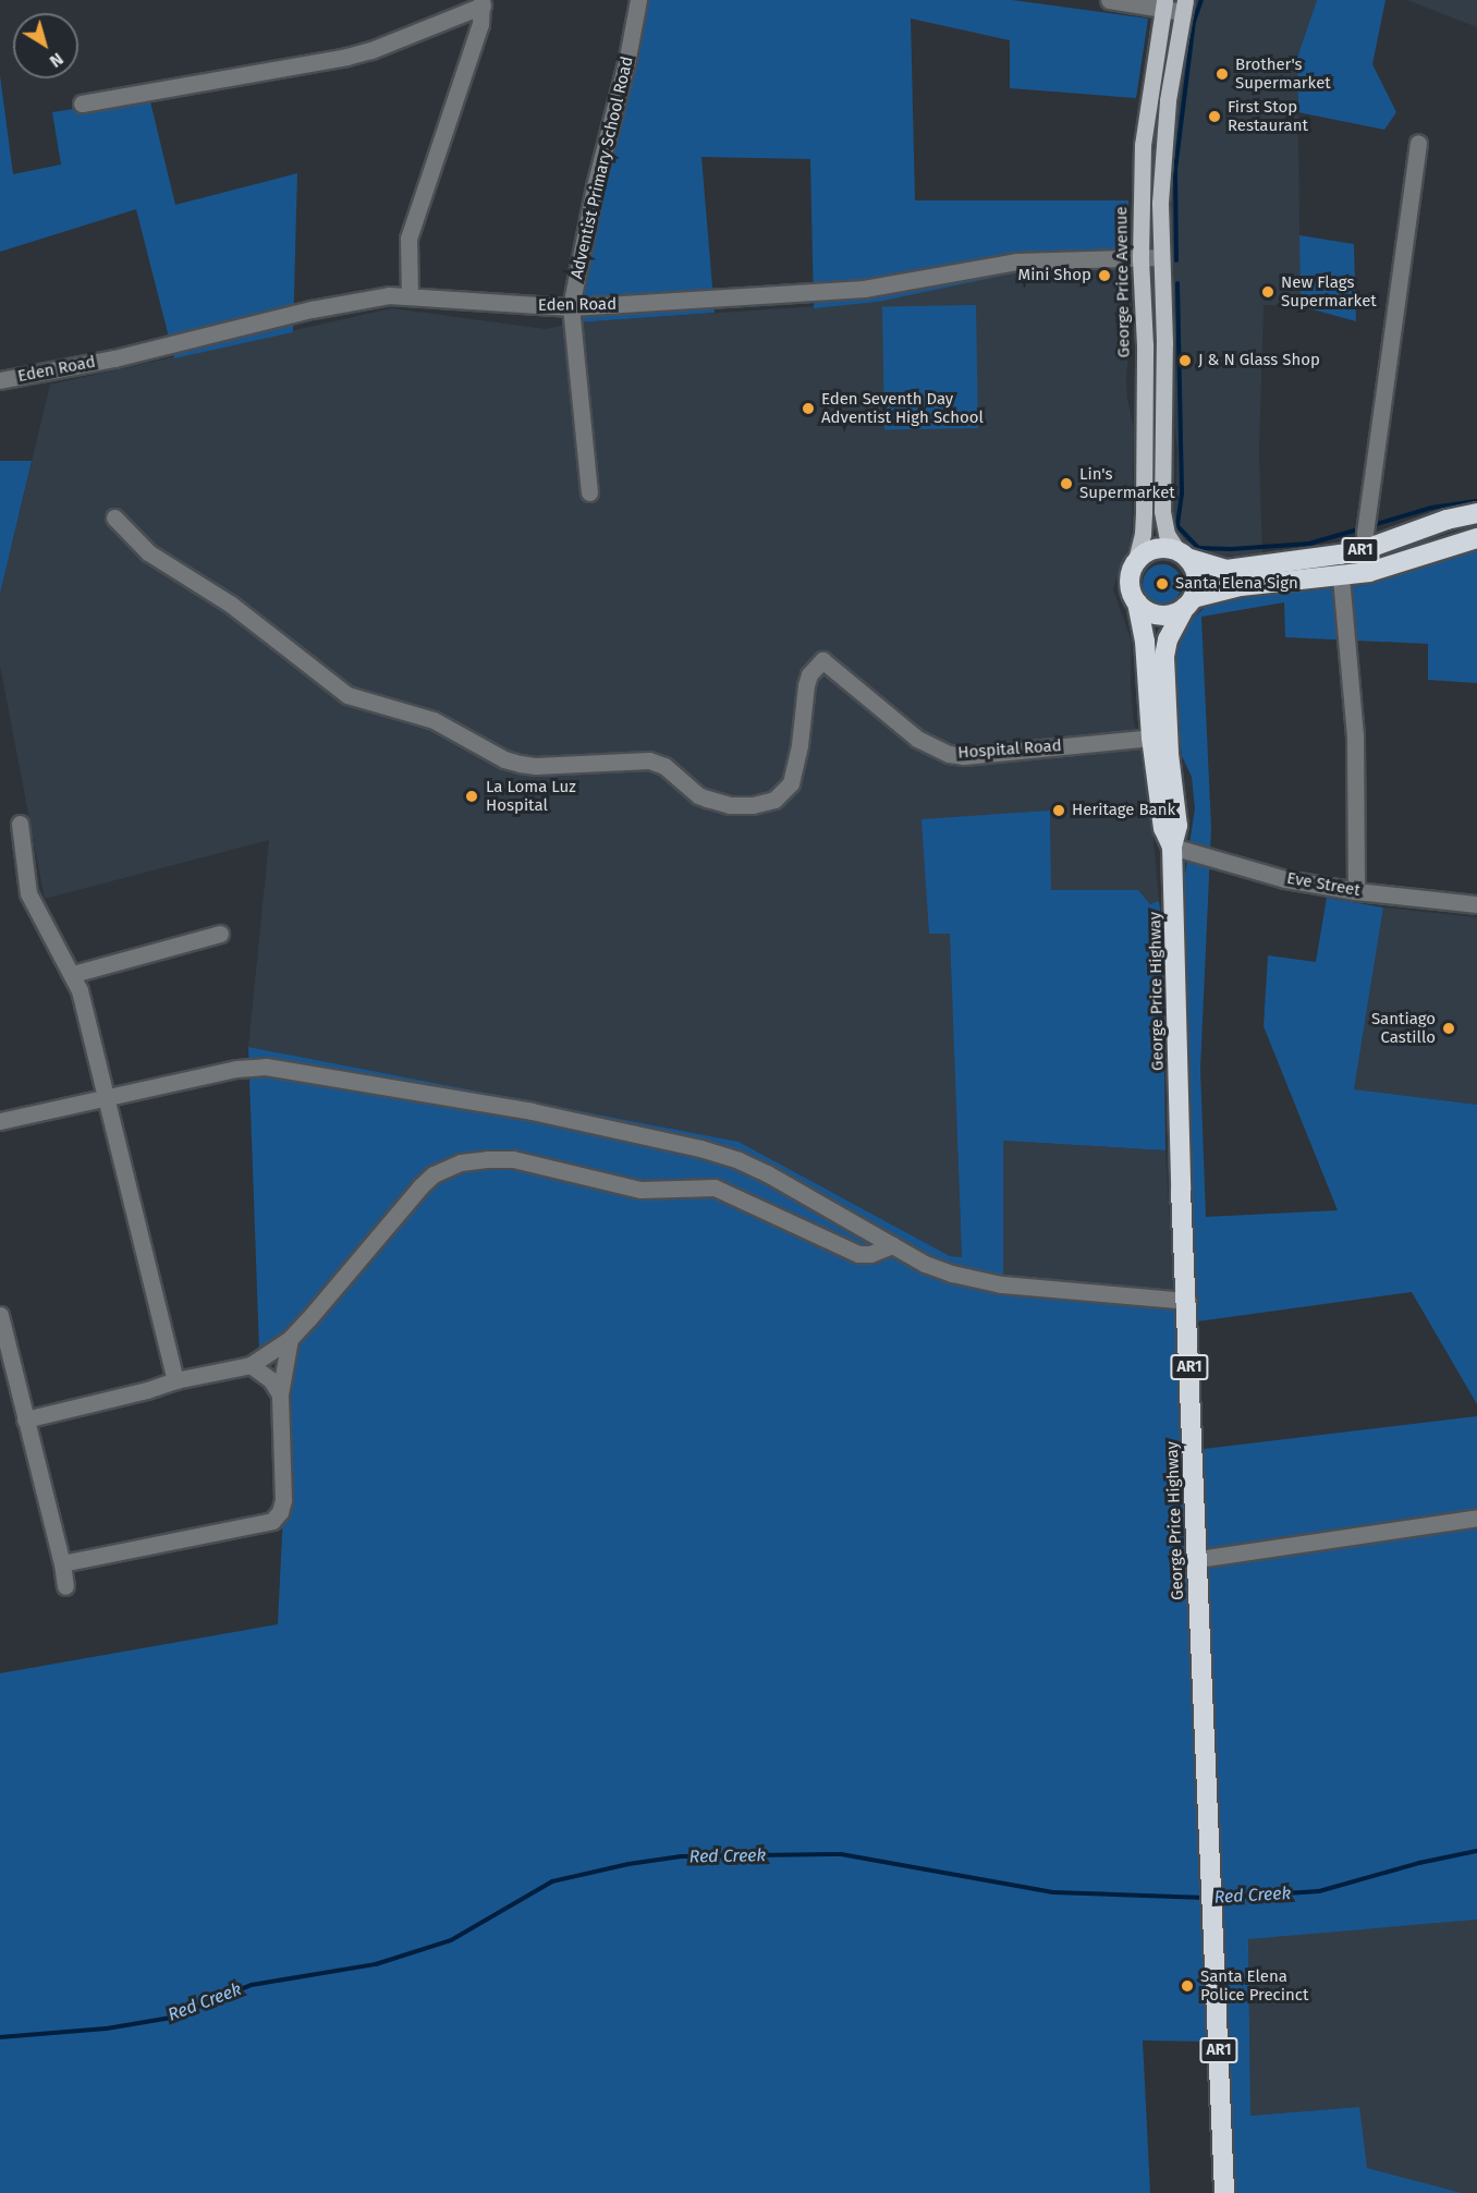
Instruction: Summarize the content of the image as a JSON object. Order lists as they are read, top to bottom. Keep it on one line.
{"streets":{"highway":["AR1","George Price Highway"],"main road":["George Price Avenue"],"street":["Adventist Primary School Road","Eden Road","Hospital Road","Eve Street"]},"crossings":[["Adventist Primary School Road","Eden Road"],["George Price Avenue","Eden Road"],["George Price Avenue","AR1"],["George Price Avenue","George Price Highway"],["AR1","George Price Highway"],["Hospital Road","George Price Highway"],["Eve Street","George Price Highway"]],"water":["Red Creek"],"places":["Brother's Supermarket","First Stop Restaurant","Mini Shop","New Flags Supermarket","J & N Glass Shop","Eden Seventh Day Adventist High School","Lin's Supermarket","Santa Elena Sign","La Loma Luz Hospital","Heritage Bank","Santiago Castillo","Santa Elena Police Precinct"],"north":"bottom right"}
